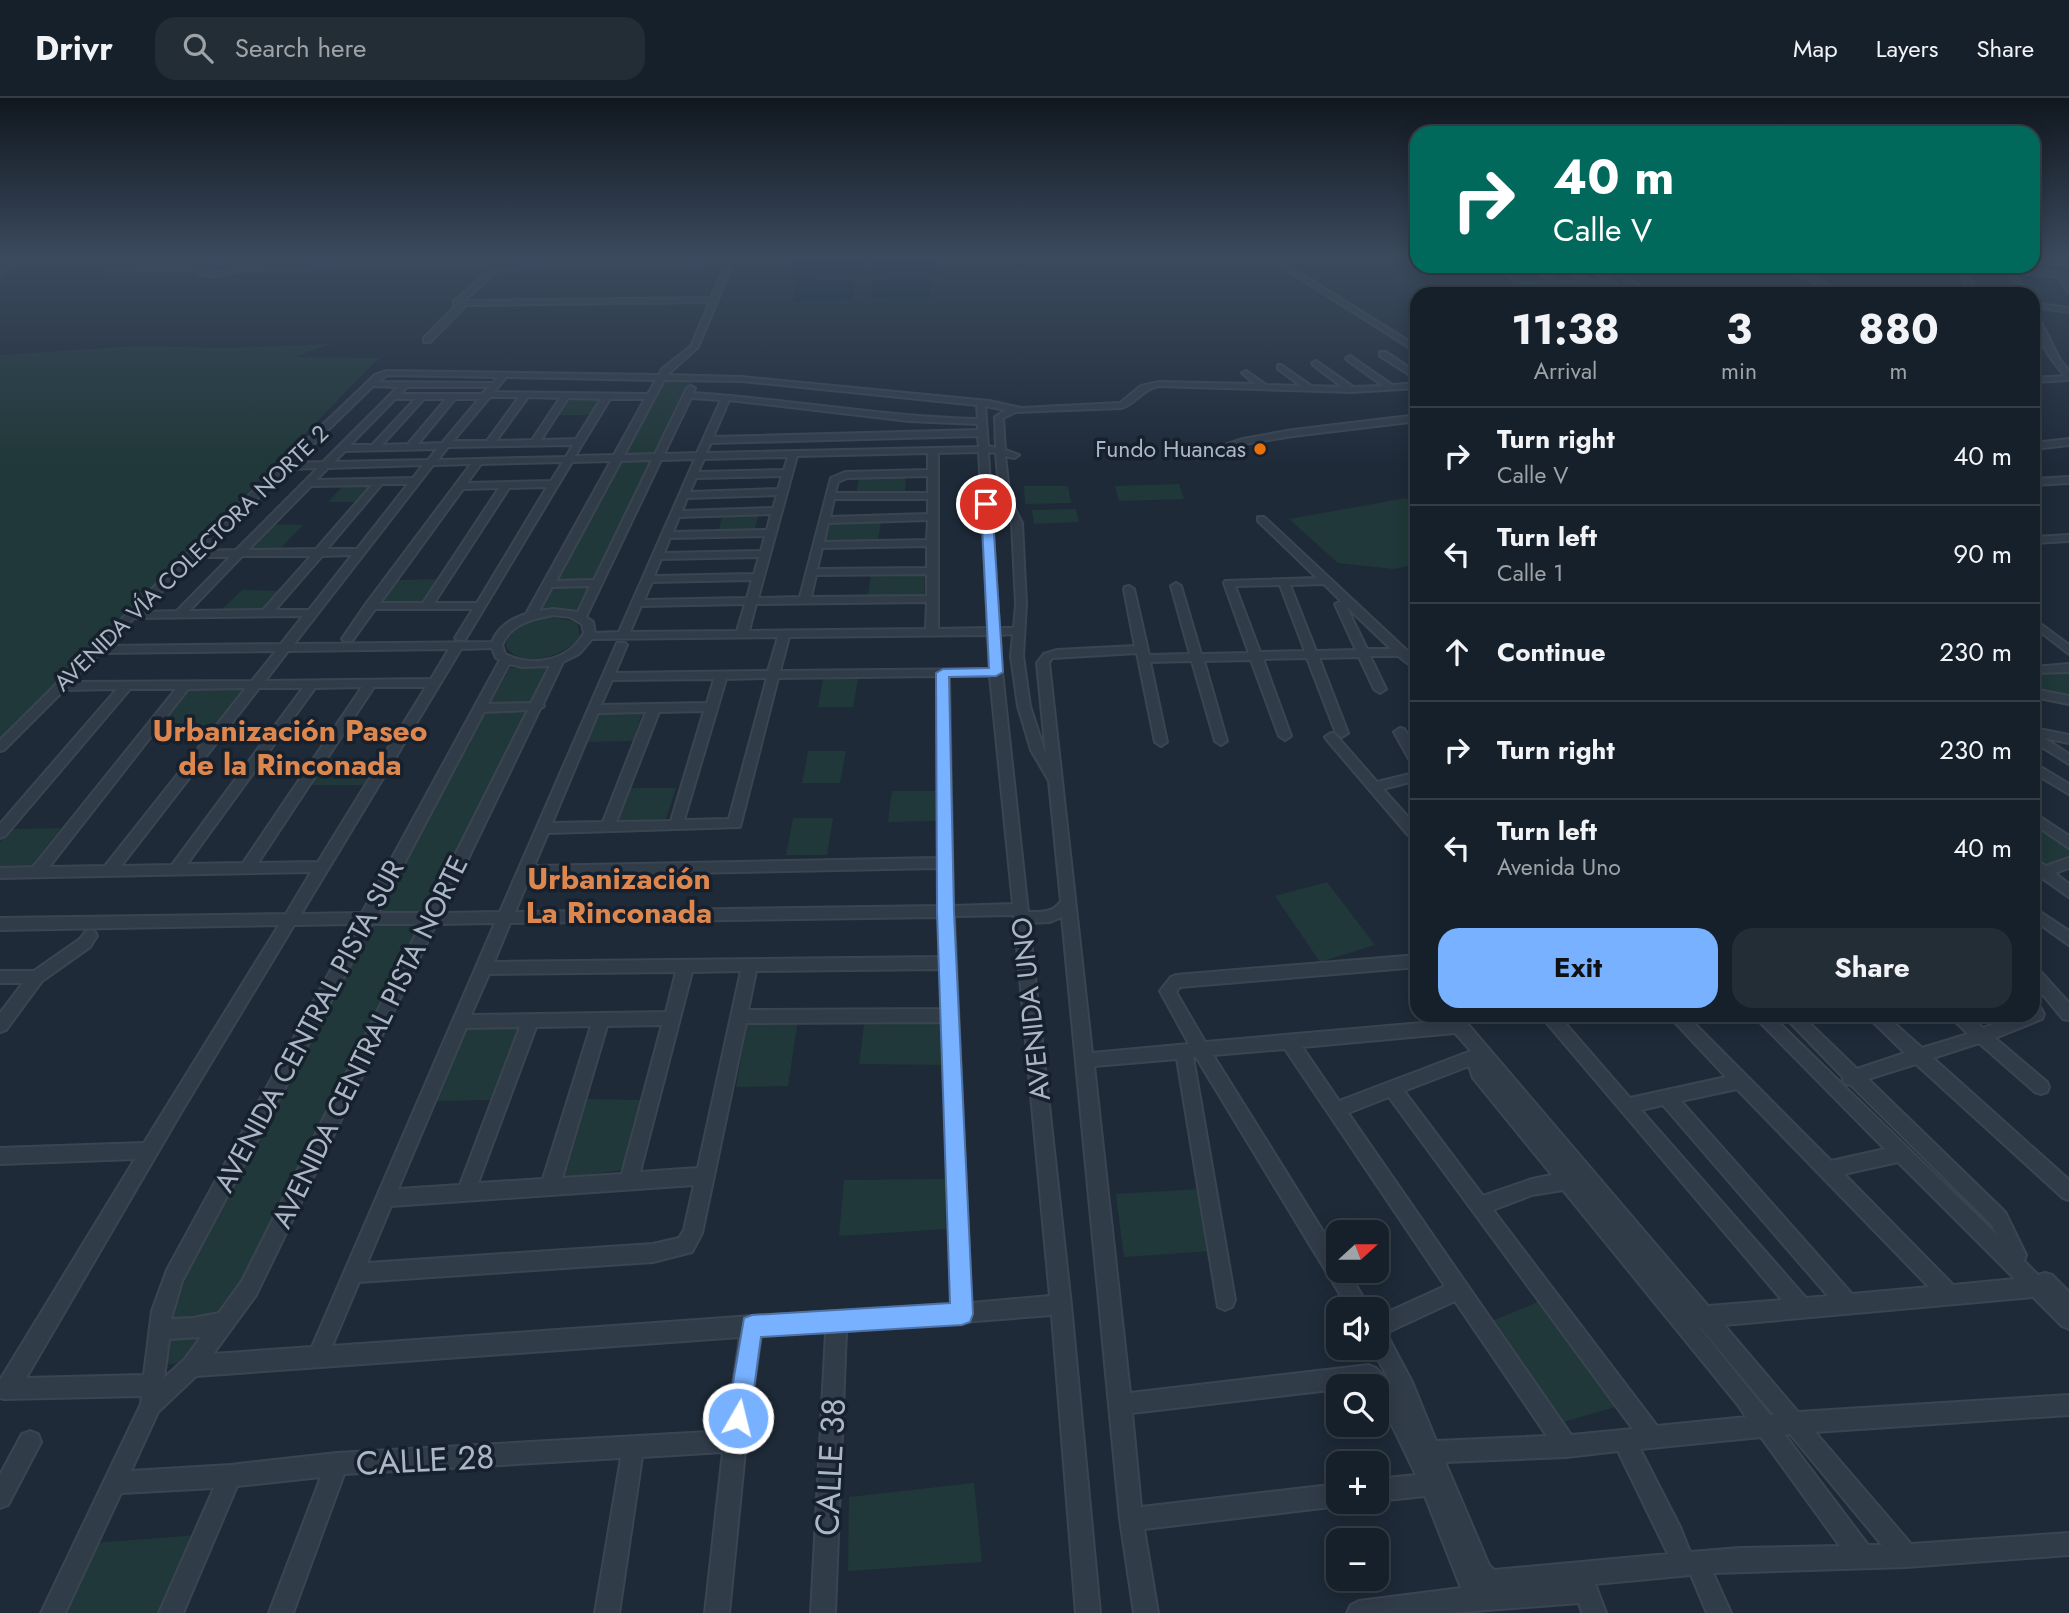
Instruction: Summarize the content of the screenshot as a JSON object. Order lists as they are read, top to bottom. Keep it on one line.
{"streets":{"street":["AVENIDA VÍA COLECTORA NORTE 2","AVENIDA UNO","AVENIDA CENTRAL PISTA SUR","AVENIDA CENTRAL PISTA NORTE","CALLE 28","CALLE 38"]},"crossings":[["AVENIDA CENTRAL PISTA SUR","AVENIDA CENTRAL PISTA NORTE"]],"districts":["Urbanización Paseo de la Rinconada","Urbanización La Rinconada"],"places":["Fundo Huancas"],"north":"right","page":{"header":"Drivr","search":"Search here","nav":["Map","Layers","Share"],"turn":["40 m","Calle V"],"eta":["11:38","Arrival","3","min","880","m"],"list":[{"name":"Turn right","note":"Calle V","value":"40 m"},{"name":"Turn left","note":"Calle 1","value":"90 m"},{"name":"Continue","value":"230 m"},{"name":"Turn right","value":"230 m"},{"name":"Turn left","note":"Avenida Uno","value":"40 m"}],"buttons":["Exit","Share"],"map_buttons":["+","−"]}}
